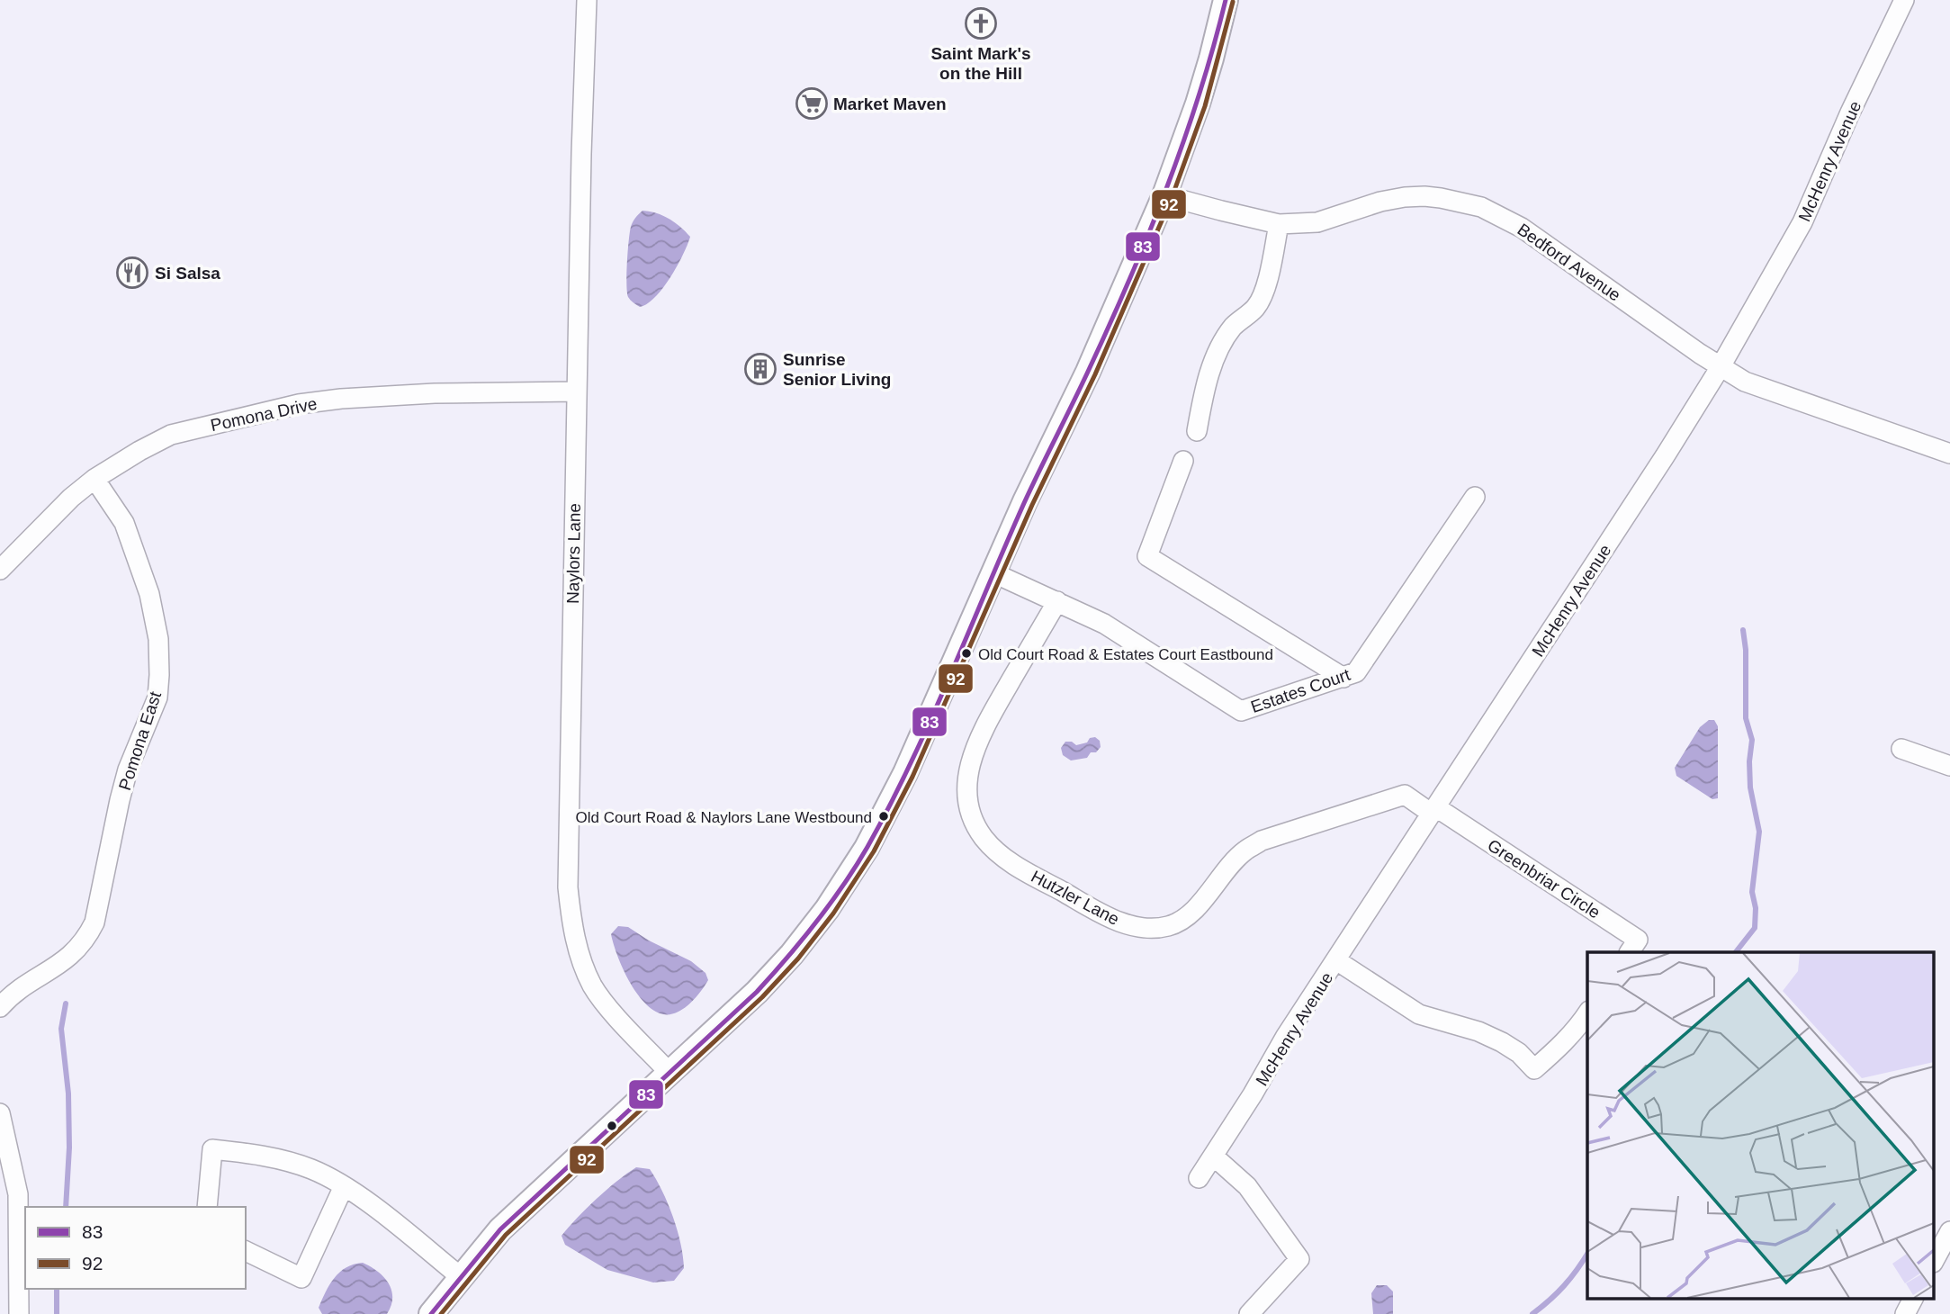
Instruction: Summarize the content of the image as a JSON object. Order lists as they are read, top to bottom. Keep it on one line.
{"streets":{"street":["McHenry Avenue","Bedford Avenue","Pomona Drive","Naylors Lane","Estates Court","Pomona East","Greenbriar Circle","Hutzler Lane"]},"crossings":[["McHenry Avenue","Bedford Avenue"],["McHenry Avenue","Greenbriar Circle"],["McHenry Avenue","Hutzler Lane"],["Pomona Drive","Naylors Lane"],["Pomona Drive","Pomona East"],["Estates Court","Hutzler Lane"],["Greenbriar Circle","Hutzler Lane"]],"places":{"church":["Saint Mark's on the Hill"],"supermarket":["Market Maven"],"restaurant":["Si Salsa"],"building":["Sunrise Senior Living"],"other":["Old Court Road & Estates Court Eastbound","Old Court Road & Naylors Lane Westbound"]},"lines":["transit line 83","transit line 92"],"legend":["83","92"]}
